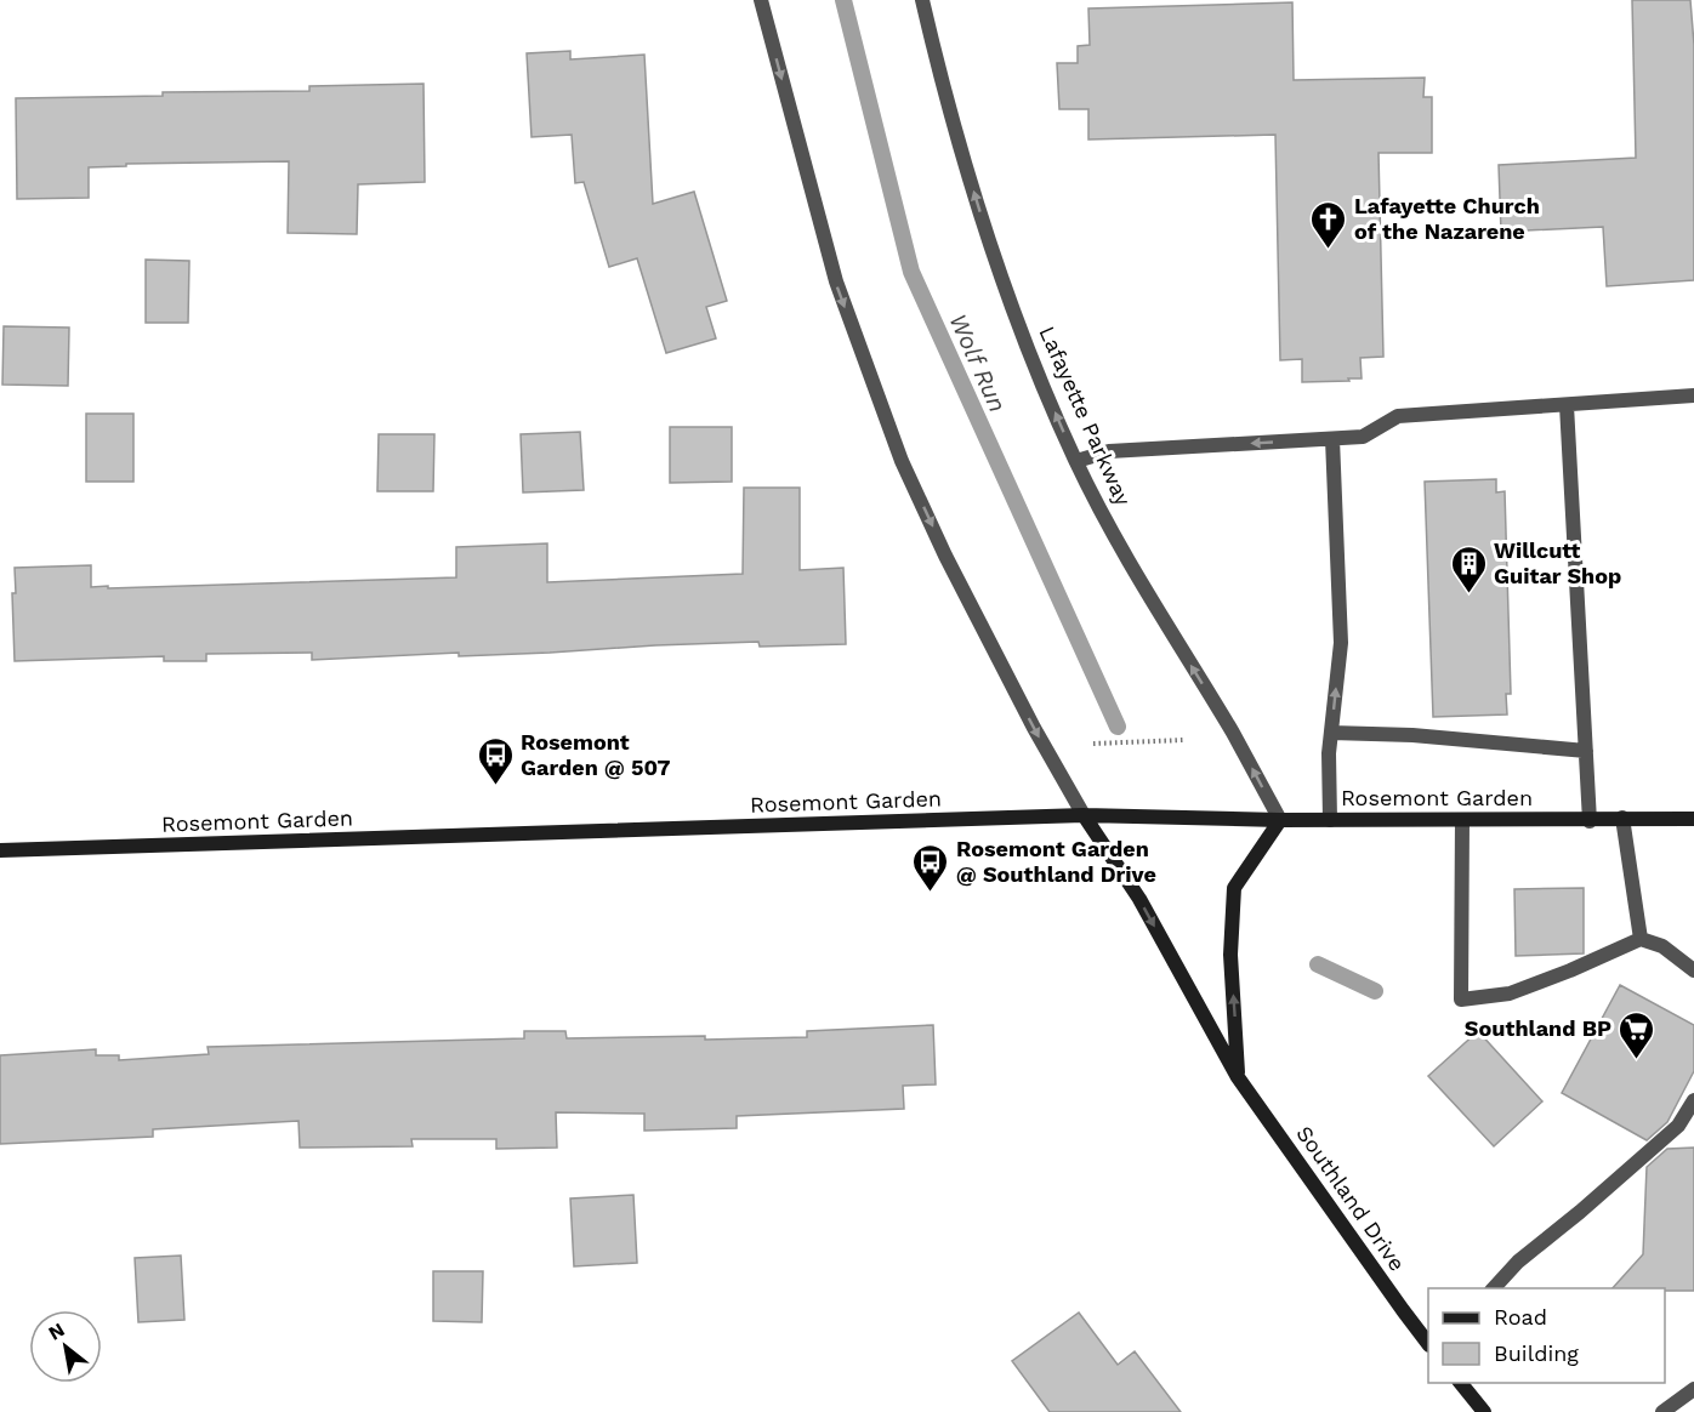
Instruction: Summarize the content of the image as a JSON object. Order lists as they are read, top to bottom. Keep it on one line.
{"streets":{"main road":["Rosemont Garden","Southland Drive"],"street":["Lafayette Parkway"]},"crossings":[["Lafayette Parkway","Rosemont Garden"],["Rosemont Garden","Southland Drive"]],"one_way":["Lafayette Parkway","Southland Drive"],"water":["Wolf Run"],"places":{"church":["Lafayette Church of the Nazarene"],"building":["Willcutt Guitar Shop"],"bus stop":["Rosemont Garden @ 507","Rosemont Garden @ Southland Drive"],"supermarket":["Southland BP"]},"legend":["Road","Building"],"north":"top left"}
